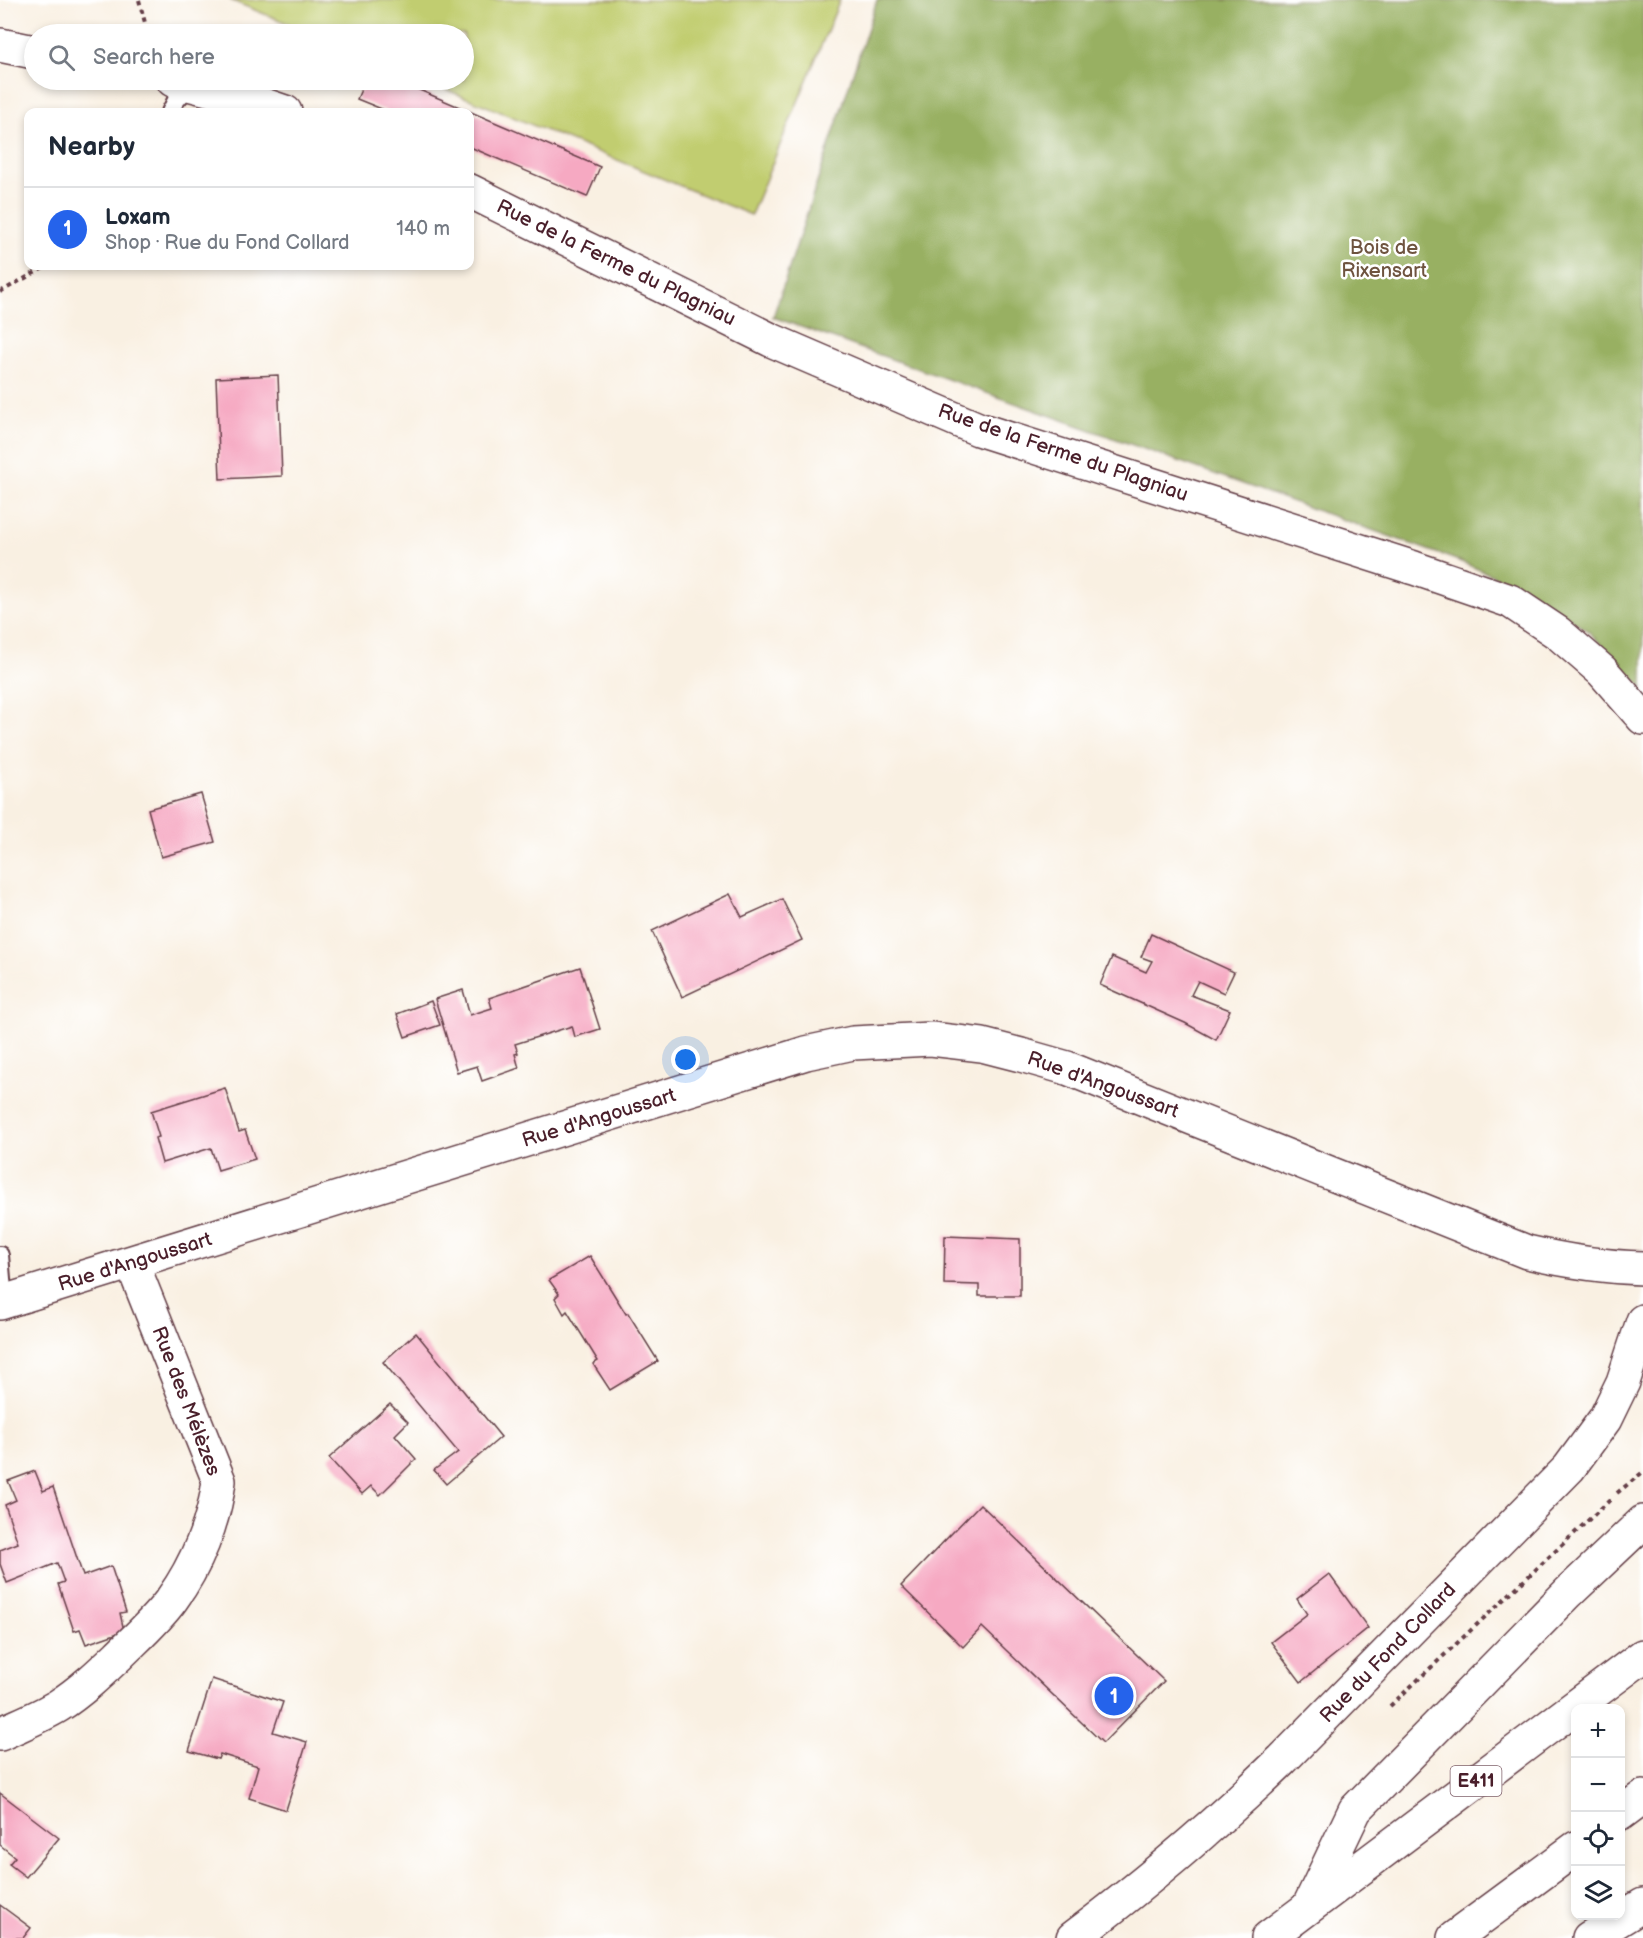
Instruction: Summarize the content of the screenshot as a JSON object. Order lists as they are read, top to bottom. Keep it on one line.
{"streets":{"main road":["Rue de la Ferme du Plagniau","Rue d'Angoussart","Rue des Mélèzes","Rue du Fond Collard","E411"]},"crossings":[["Rue d'Angoussart","Rue des Mélèzes"]],"parks":["Bois de Rixensart"],"page":{"search":"Search here","heading":"Nearby","list":[{"mark":"1","name":"Loxam","note":"Shop · Rue du Fond Collard","value":"140 m"}],"pins":"1","map_buttons":["+","−"]}}
